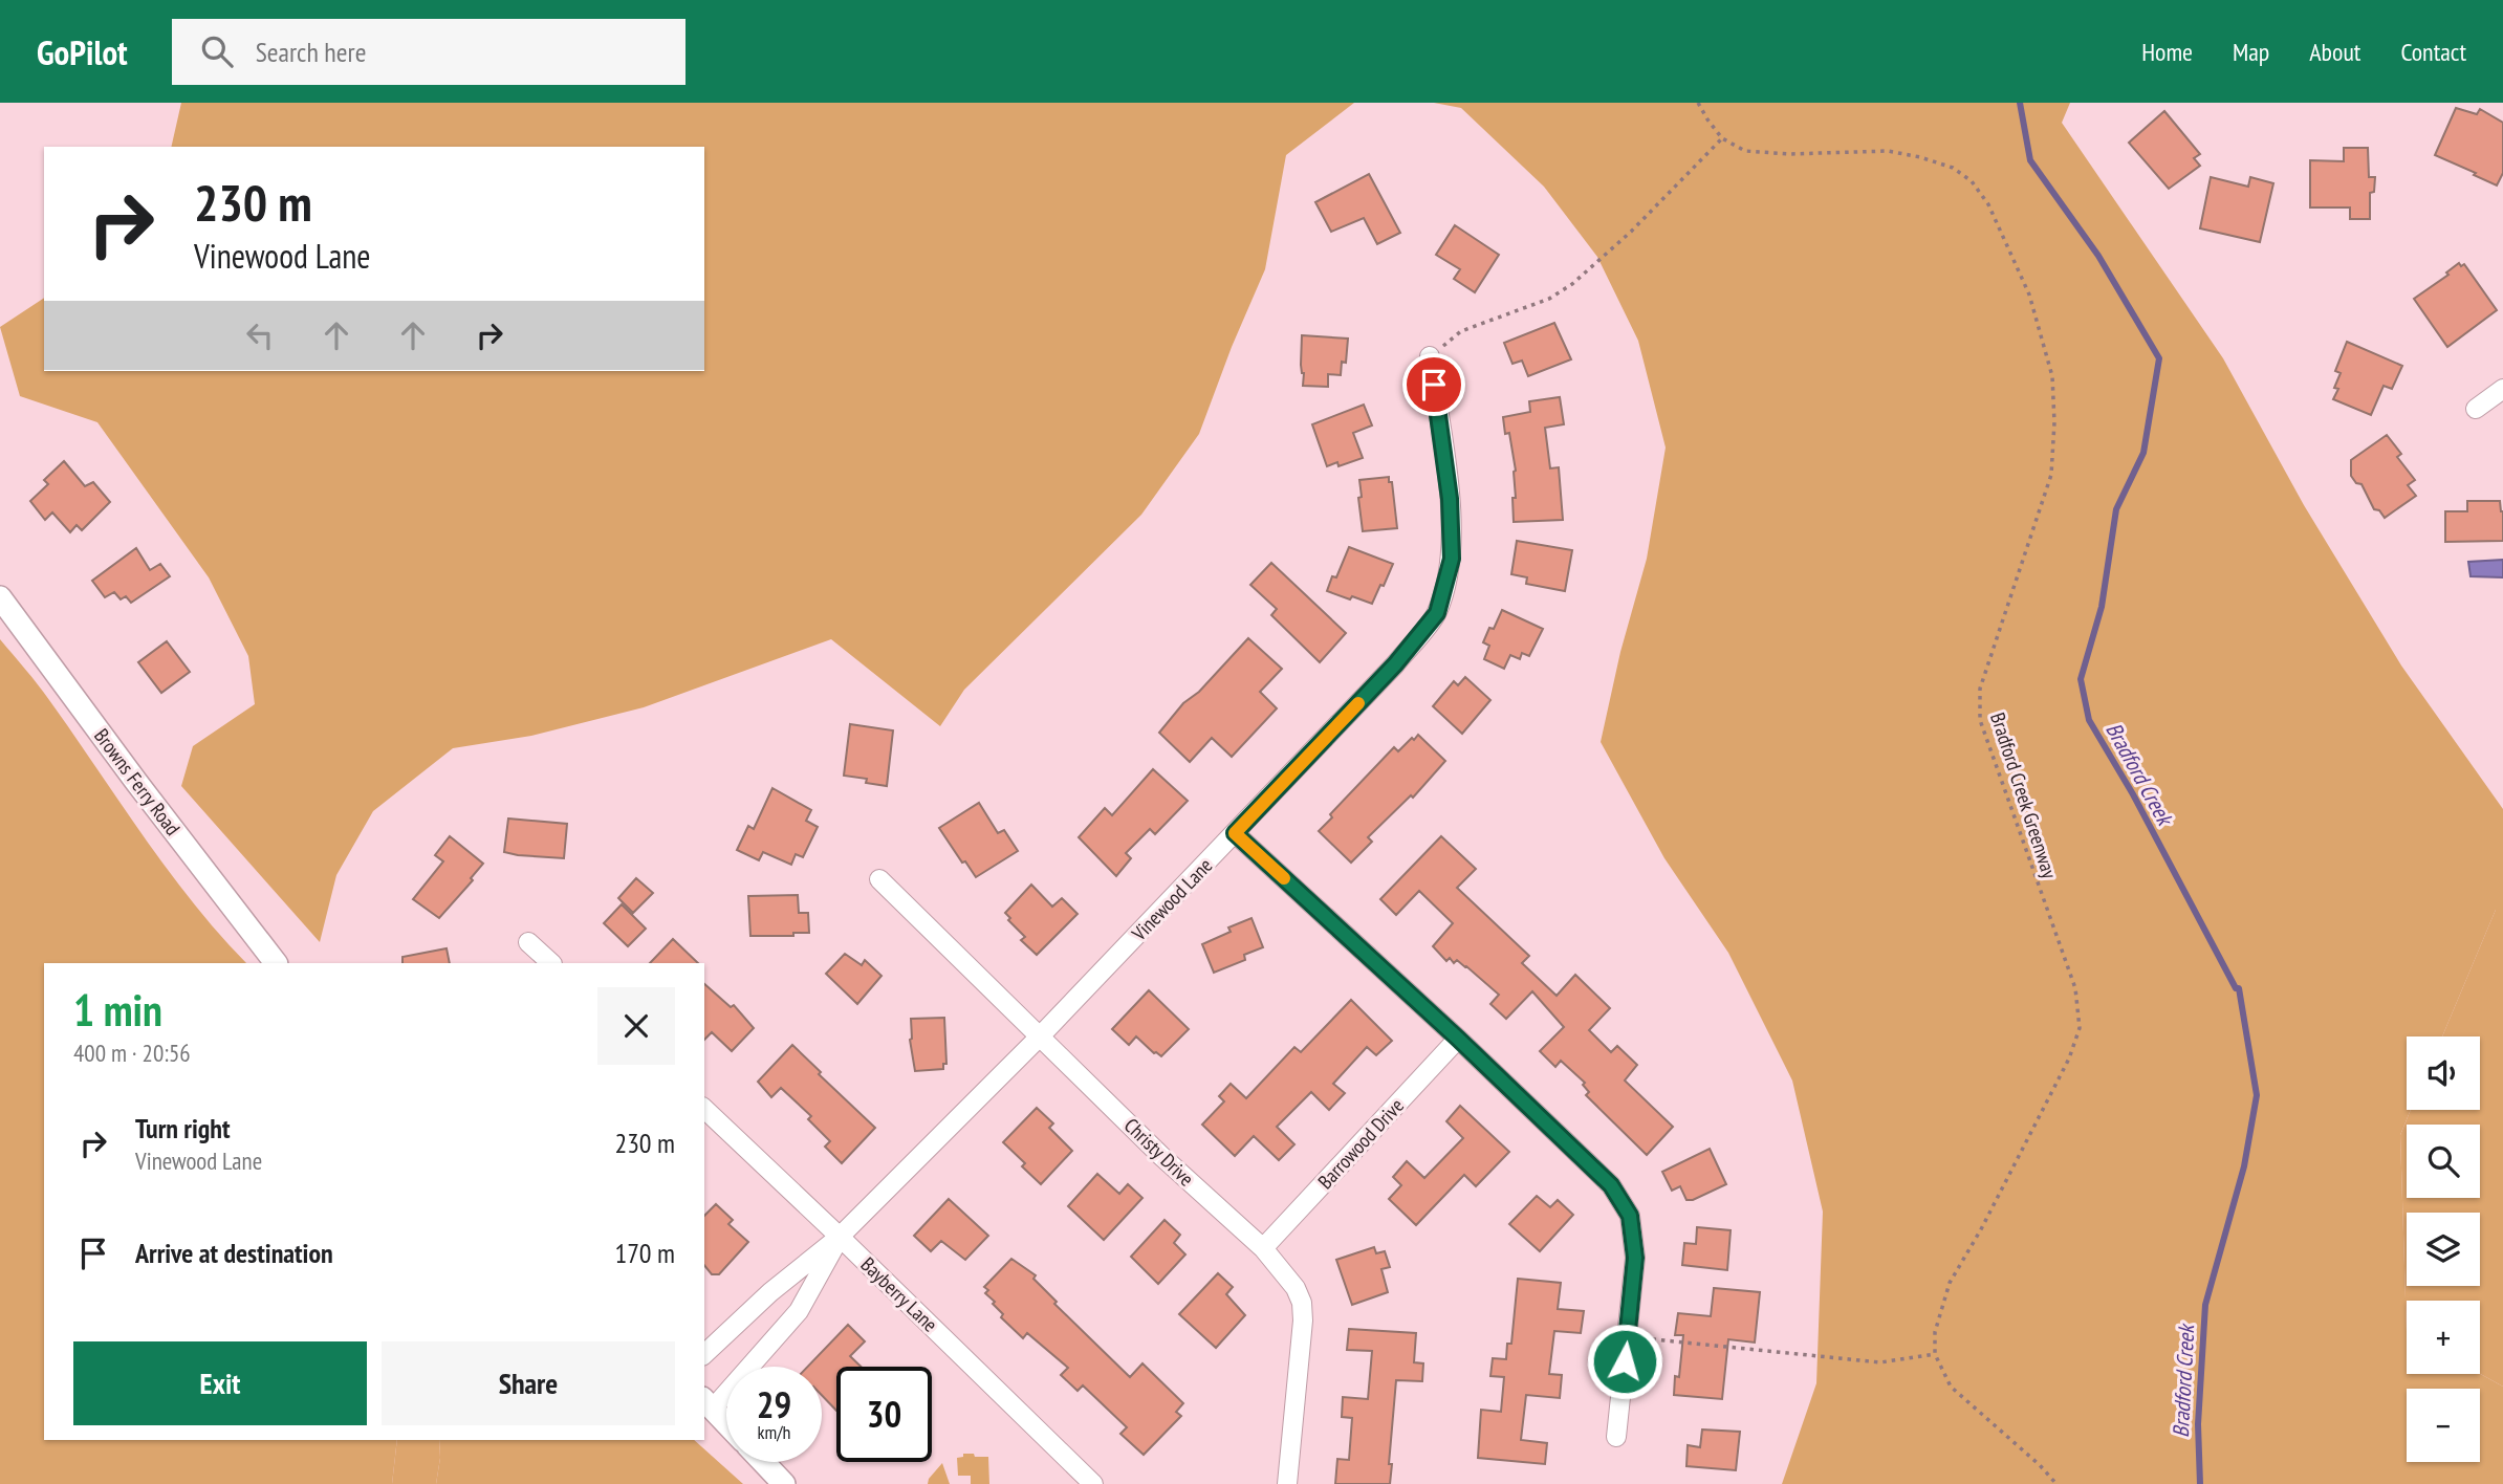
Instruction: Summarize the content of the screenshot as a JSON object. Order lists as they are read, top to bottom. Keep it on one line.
{"streets":{"street":["Browns Ferry Road","Vinewood Lane","Barrowood Drive","Christy Drive","Bayberry Lane"],"path":["Bradford Creek Greenway"]},"crossings":[["Vinewood Lane","Christy Drive"],["Vinewood Lane","Bayberry Lane"],["Barrowood Drive","Christy Drive"]],"water":["Bradford Creek"],"page":{"header":"GoPilot","search":"Search here","nav":["Home","Map","About","Contact"],"turn":["230 m","Vinewood Lane"],"heading":["1 min","400 m · 20:56"],"map_buttons":["+","−"],"list":[{"name":"Turn right","note":"Vinewood Lane","value":"230 m"},{"name":"Arrive at destination","value":"170 m"}],"buttons":["Exit","Share"],"speed":"29 km/h","limit":"30"}}
